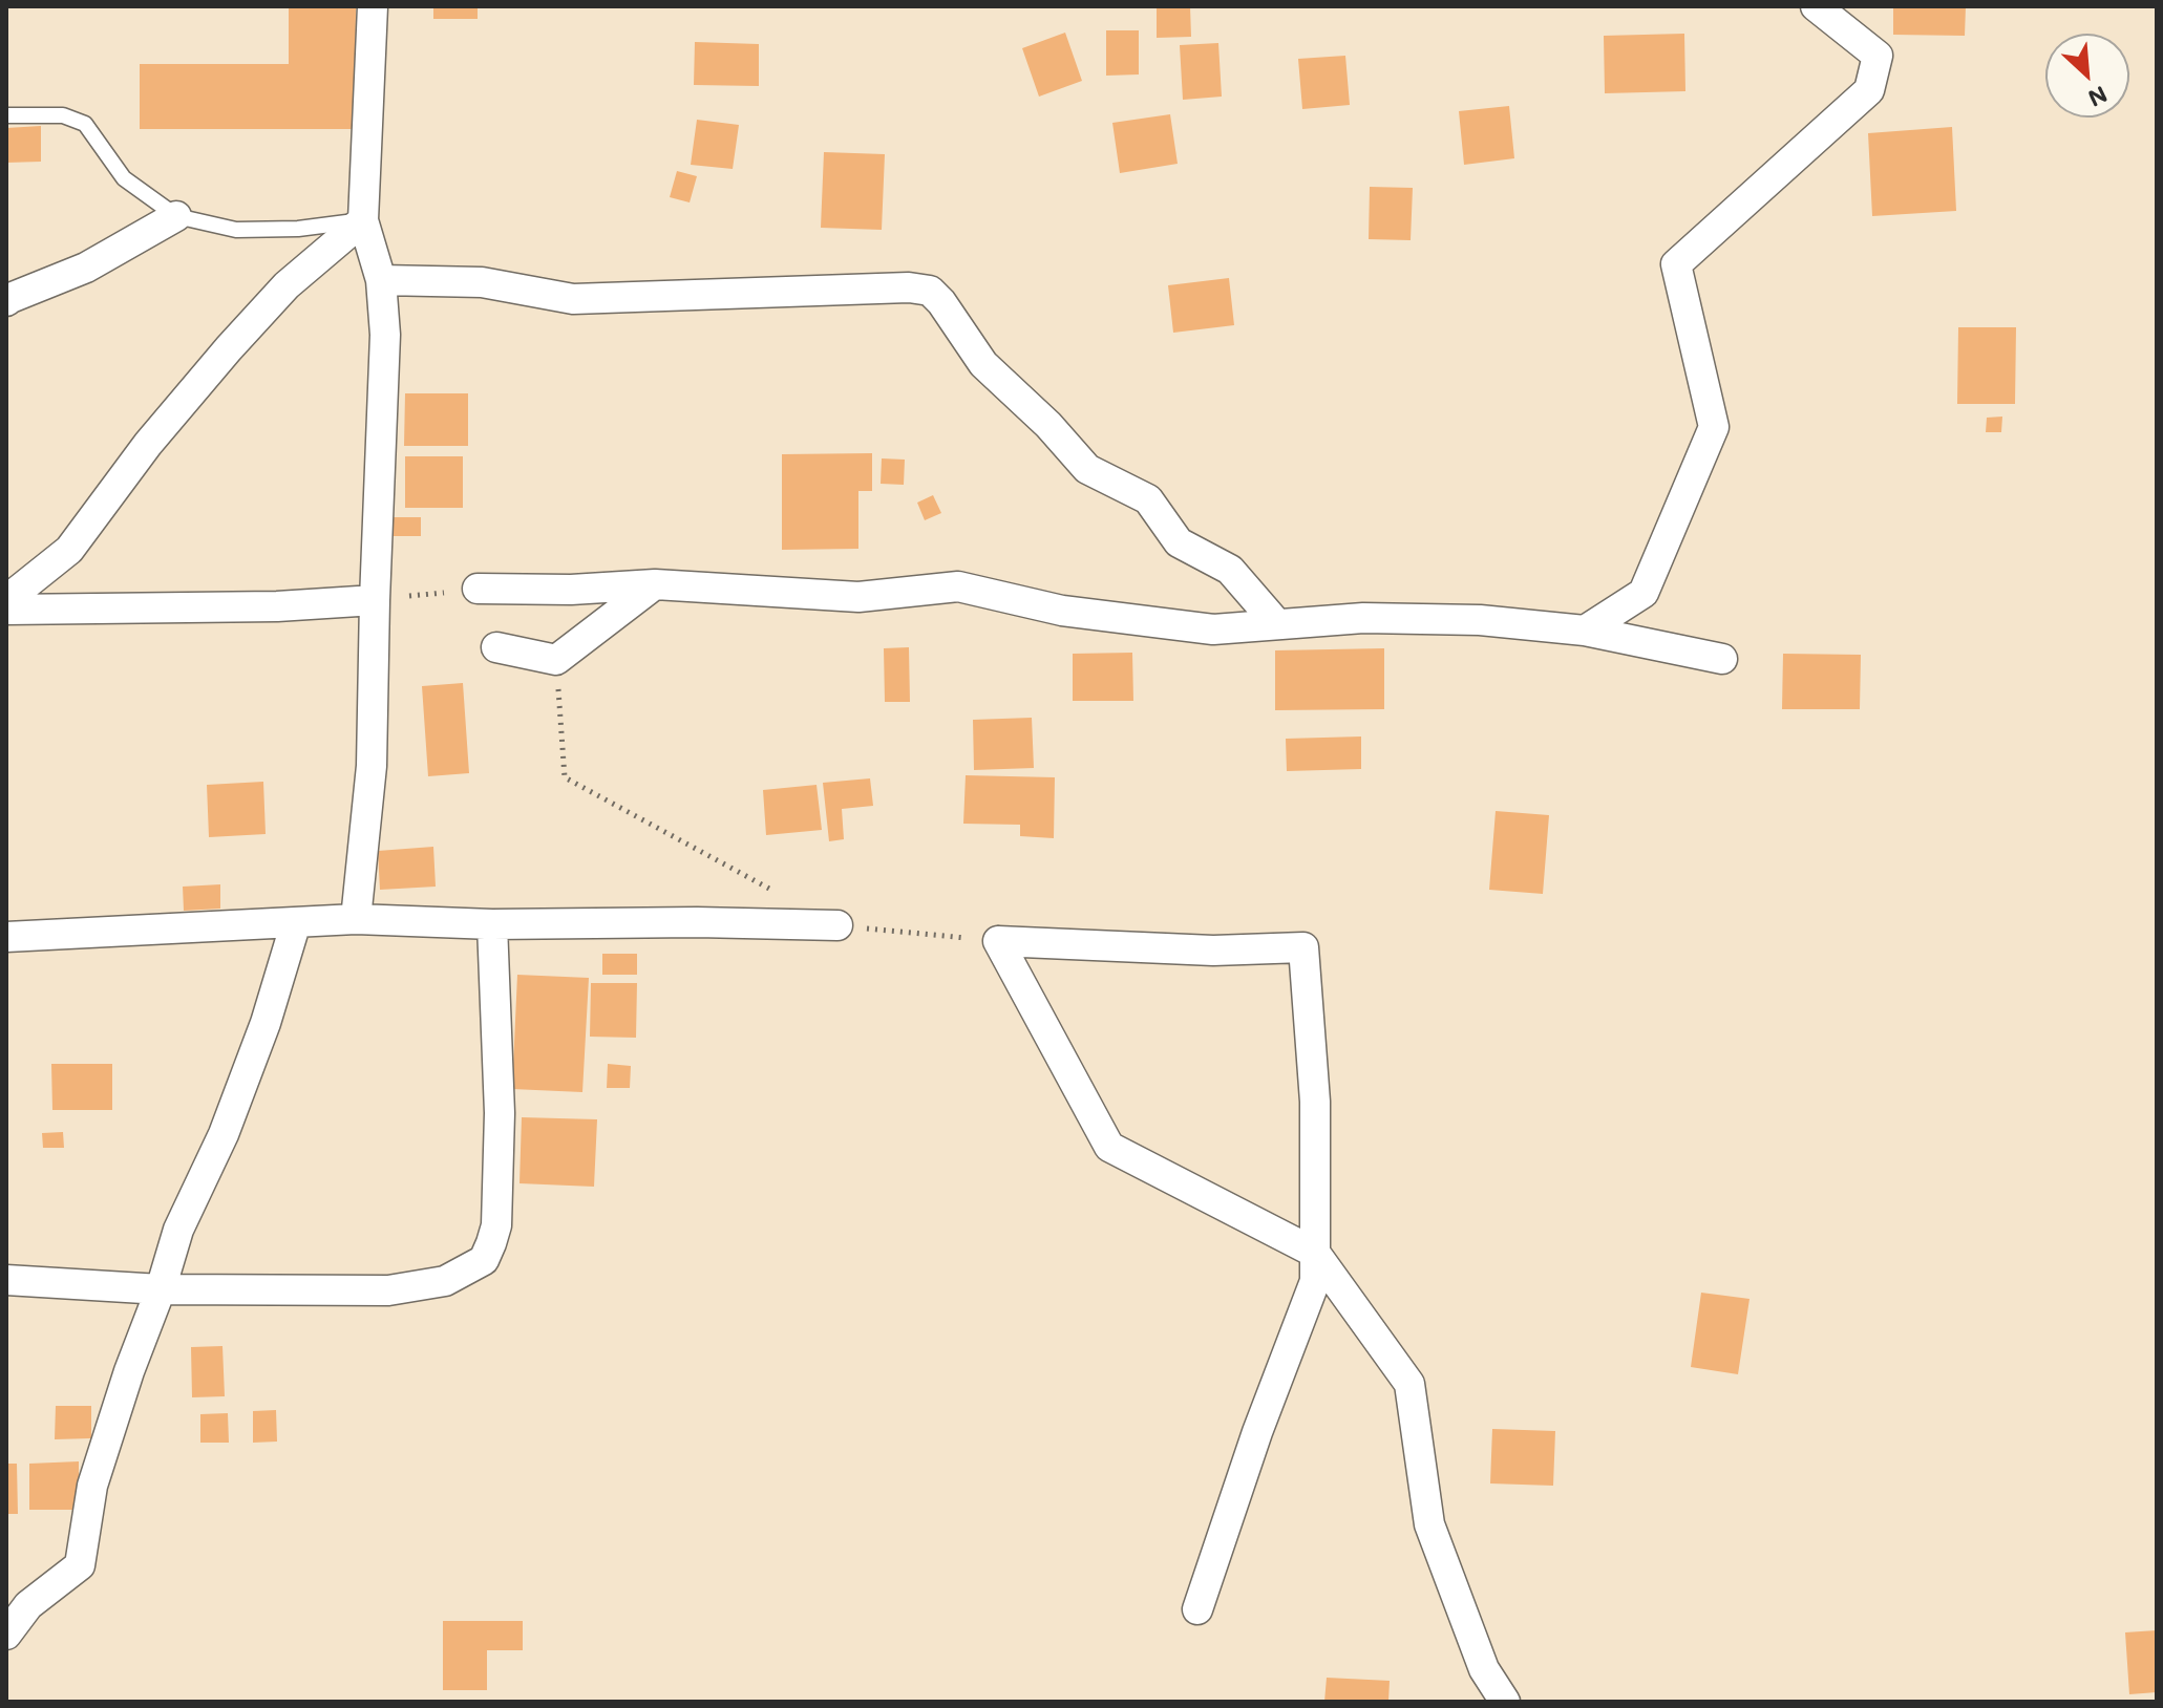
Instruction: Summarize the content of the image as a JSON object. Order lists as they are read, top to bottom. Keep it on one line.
{"north":"bottom right"}
